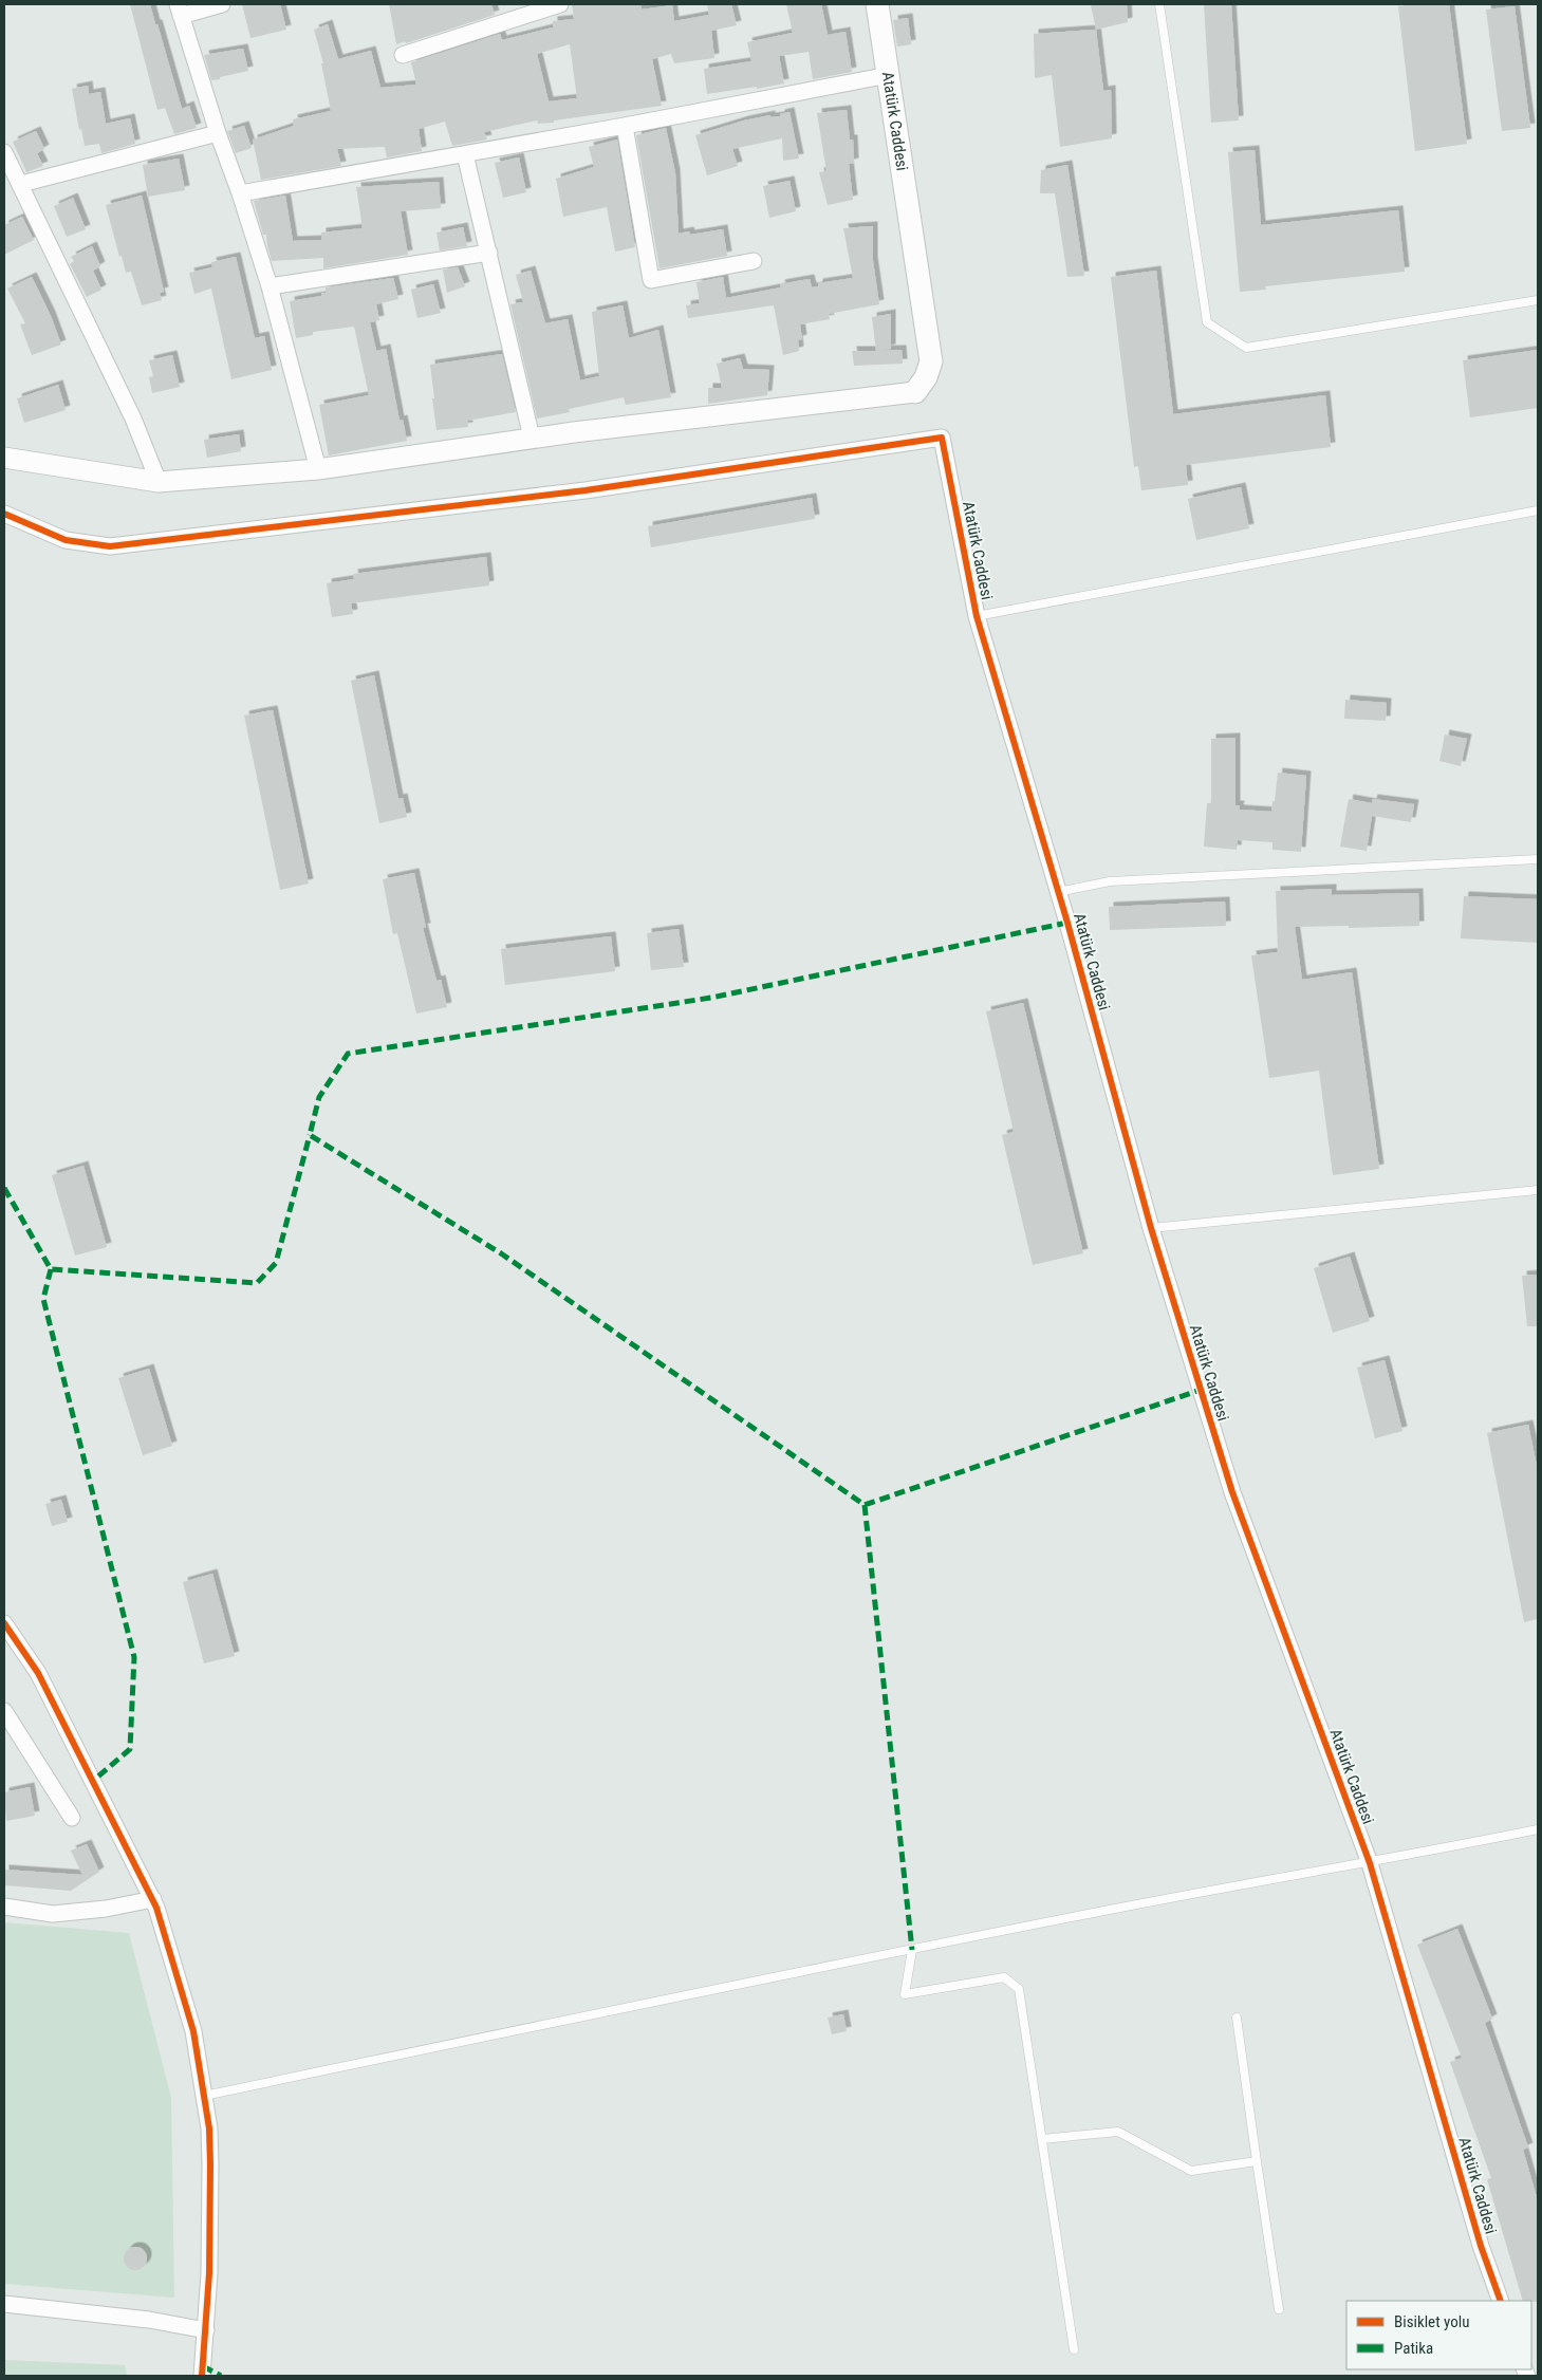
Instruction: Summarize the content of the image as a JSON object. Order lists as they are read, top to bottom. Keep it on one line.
{"streets":{"main road":["Atatürk Caddesi"]},"legend":["Bisiklet yolu","Patika"]}
